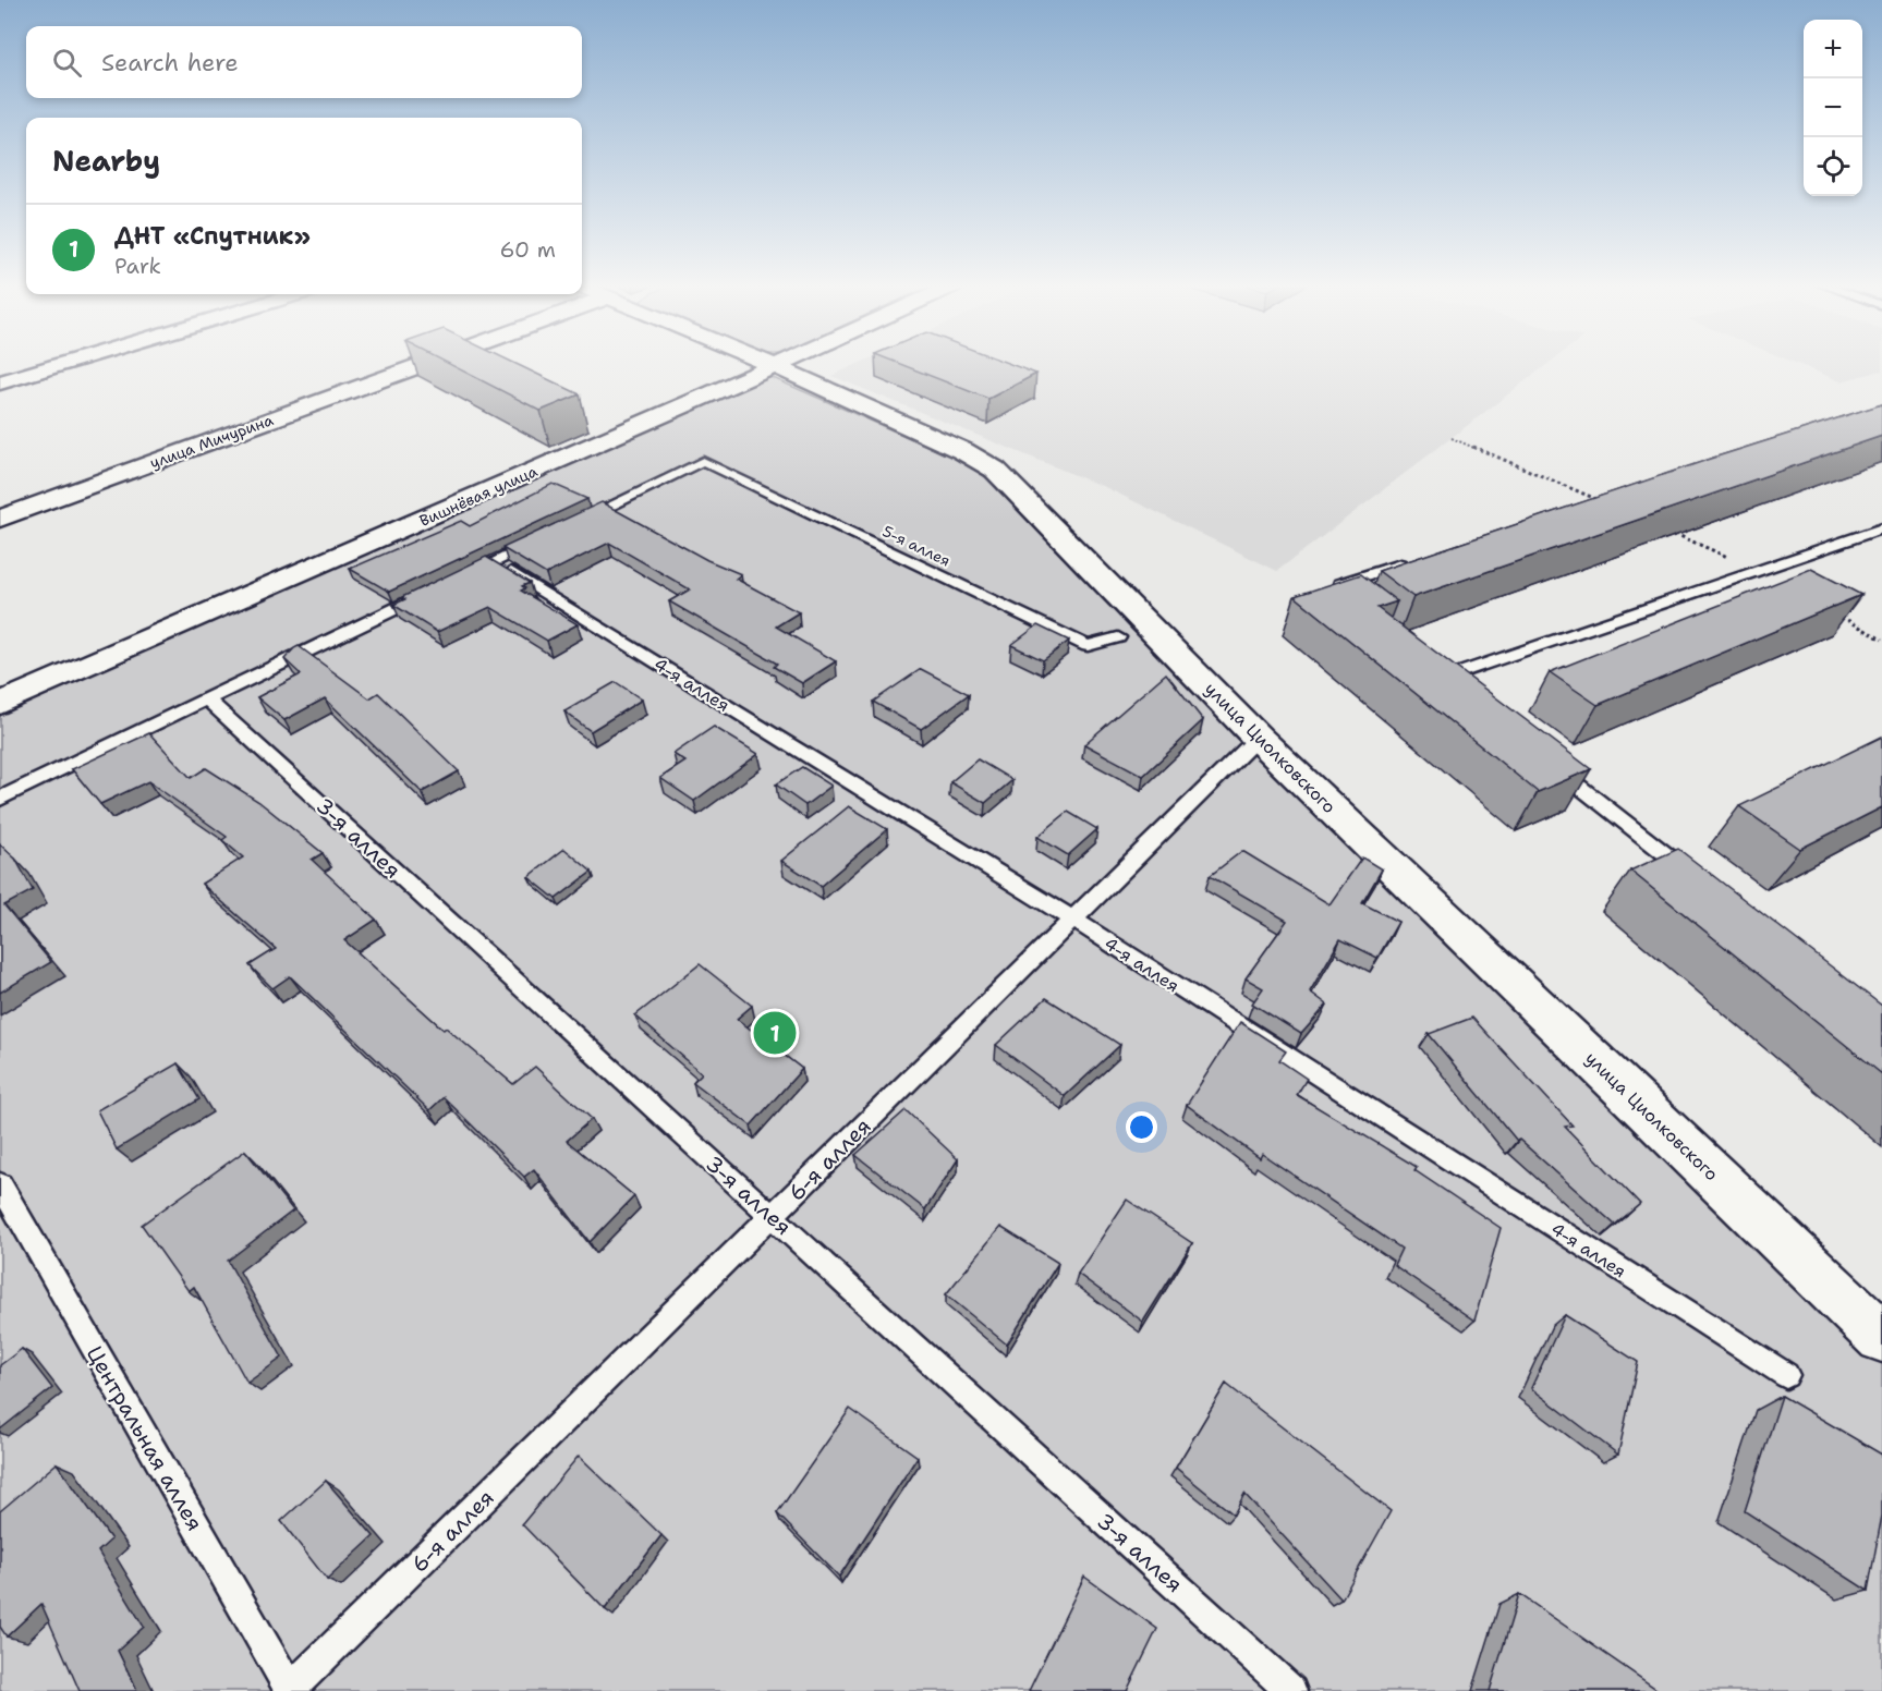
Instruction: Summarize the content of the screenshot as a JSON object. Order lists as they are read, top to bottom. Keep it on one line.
{"streets":{"street":["улица Мичурина","Вишнёвая улица","улица Циолковского"],"lane":["5-я аллея","4-я аллея","3-я аллея","6-я аллея","Центральная аллея"]},"crossings":[["Вишнёвая улица","улица Циолковского"],["4-я аллея","6-я аллея"],["улица Циолковского","6-я аллея"],["3-я аллея","6-я аллея"],["6-я аллея","Центральная аллея"]],"page":{"map_buttons":["+","−"],"search":"Search here","heading":"Nearby","list":[{"mark":"1","name":"ДНТ «Спутник»","note":"Park","value":"60 m"}],"pins":"1"}}
